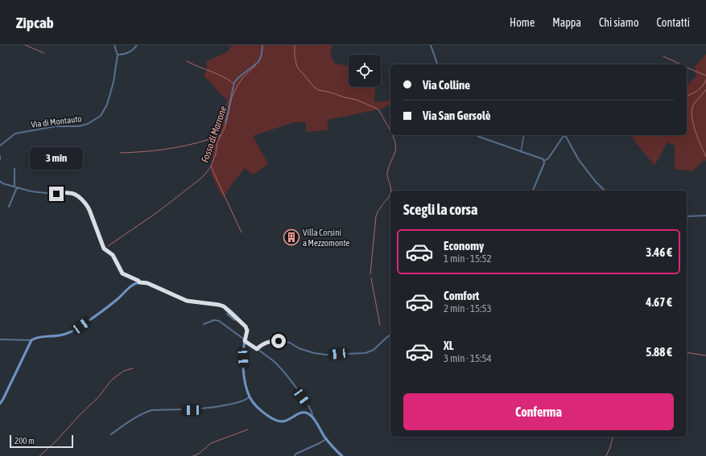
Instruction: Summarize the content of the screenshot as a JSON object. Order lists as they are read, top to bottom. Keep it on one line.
{"streets":{"street":["Via di Montauto"]},"water":["Fosso di Marrone"],"places":{"building":["Villa Corsini a Mezzomonte"]},"scale_bar":"200 m","page":{"header":"Zipcab","nav":["Home","Mappa","Chi siamo","Contatti"],"banner":["Via Colline","Via San Gersolè"],"bubble":"3 min","heading":"Scegli la corsa","list":[{"name":"Economy","note":"1 min · 15:52","value":"3.46 €"},{"name":"Comfort","note":"2 min · 15:53","value":"4.67 €"},{"name":"XL","note":"3 min · 15:54","value":"5.88 €"}],"buttons":"Conferma","scale":"200 m"}}
